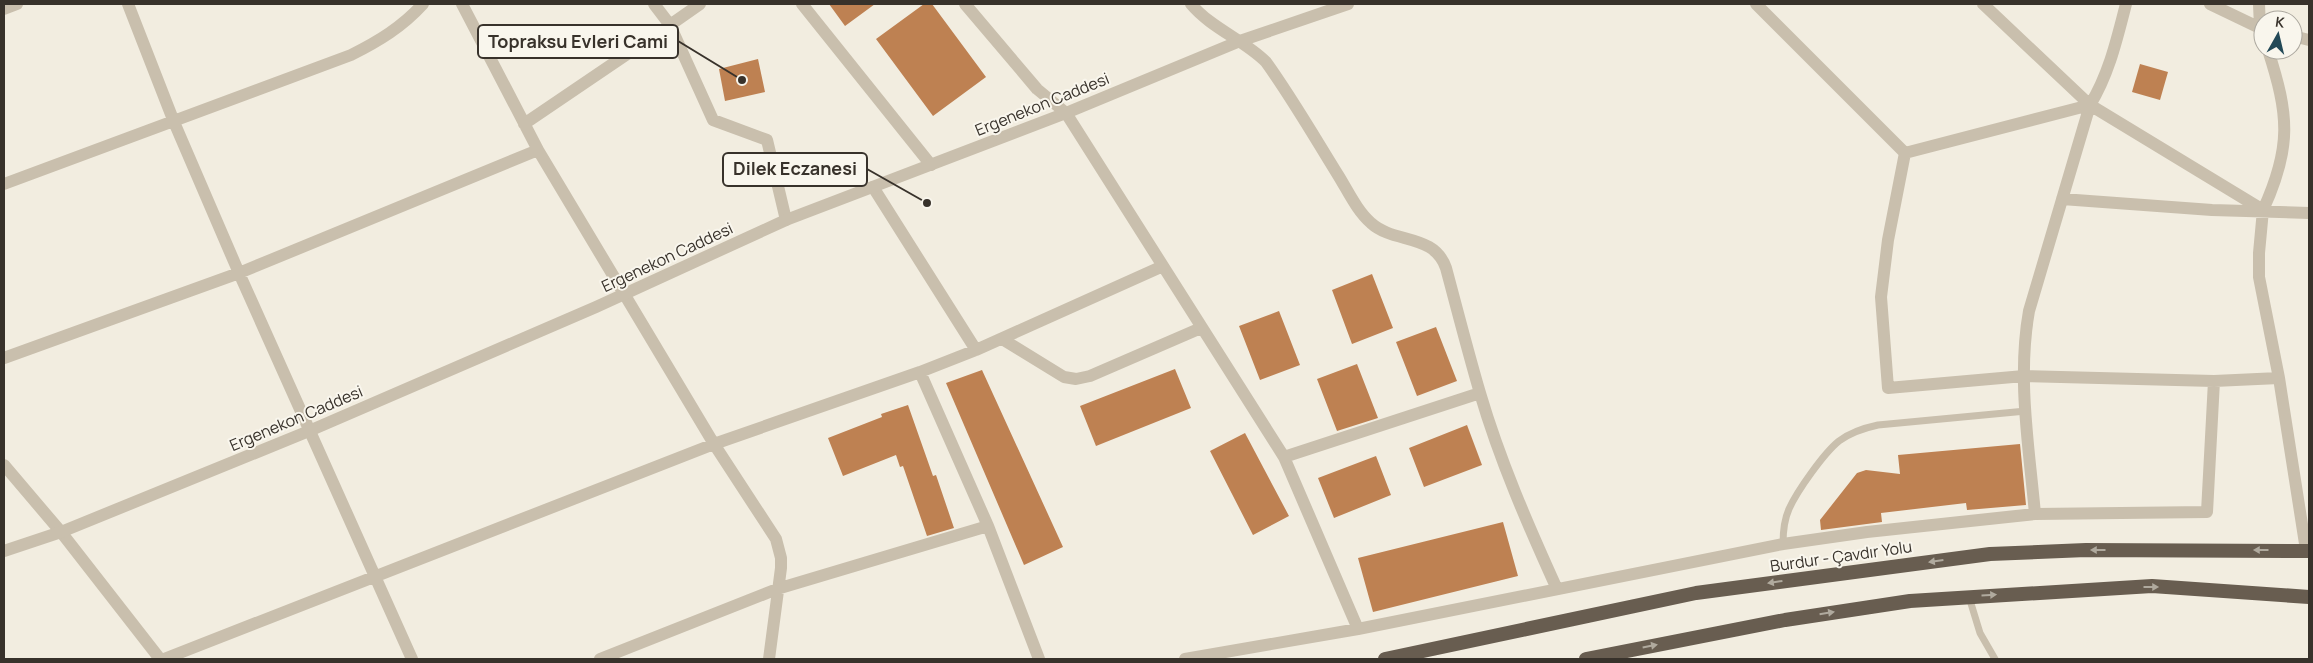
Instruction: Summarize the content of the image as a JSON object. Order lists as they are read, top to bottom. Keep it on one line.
{"streets":{"highway":["Burdur - Çavdır Yolu"],"street":["Ergenekon Caddesi"]},"places":["Topraksu Evleri Cami","Dilek Eczanesi"],"north":"top"}
